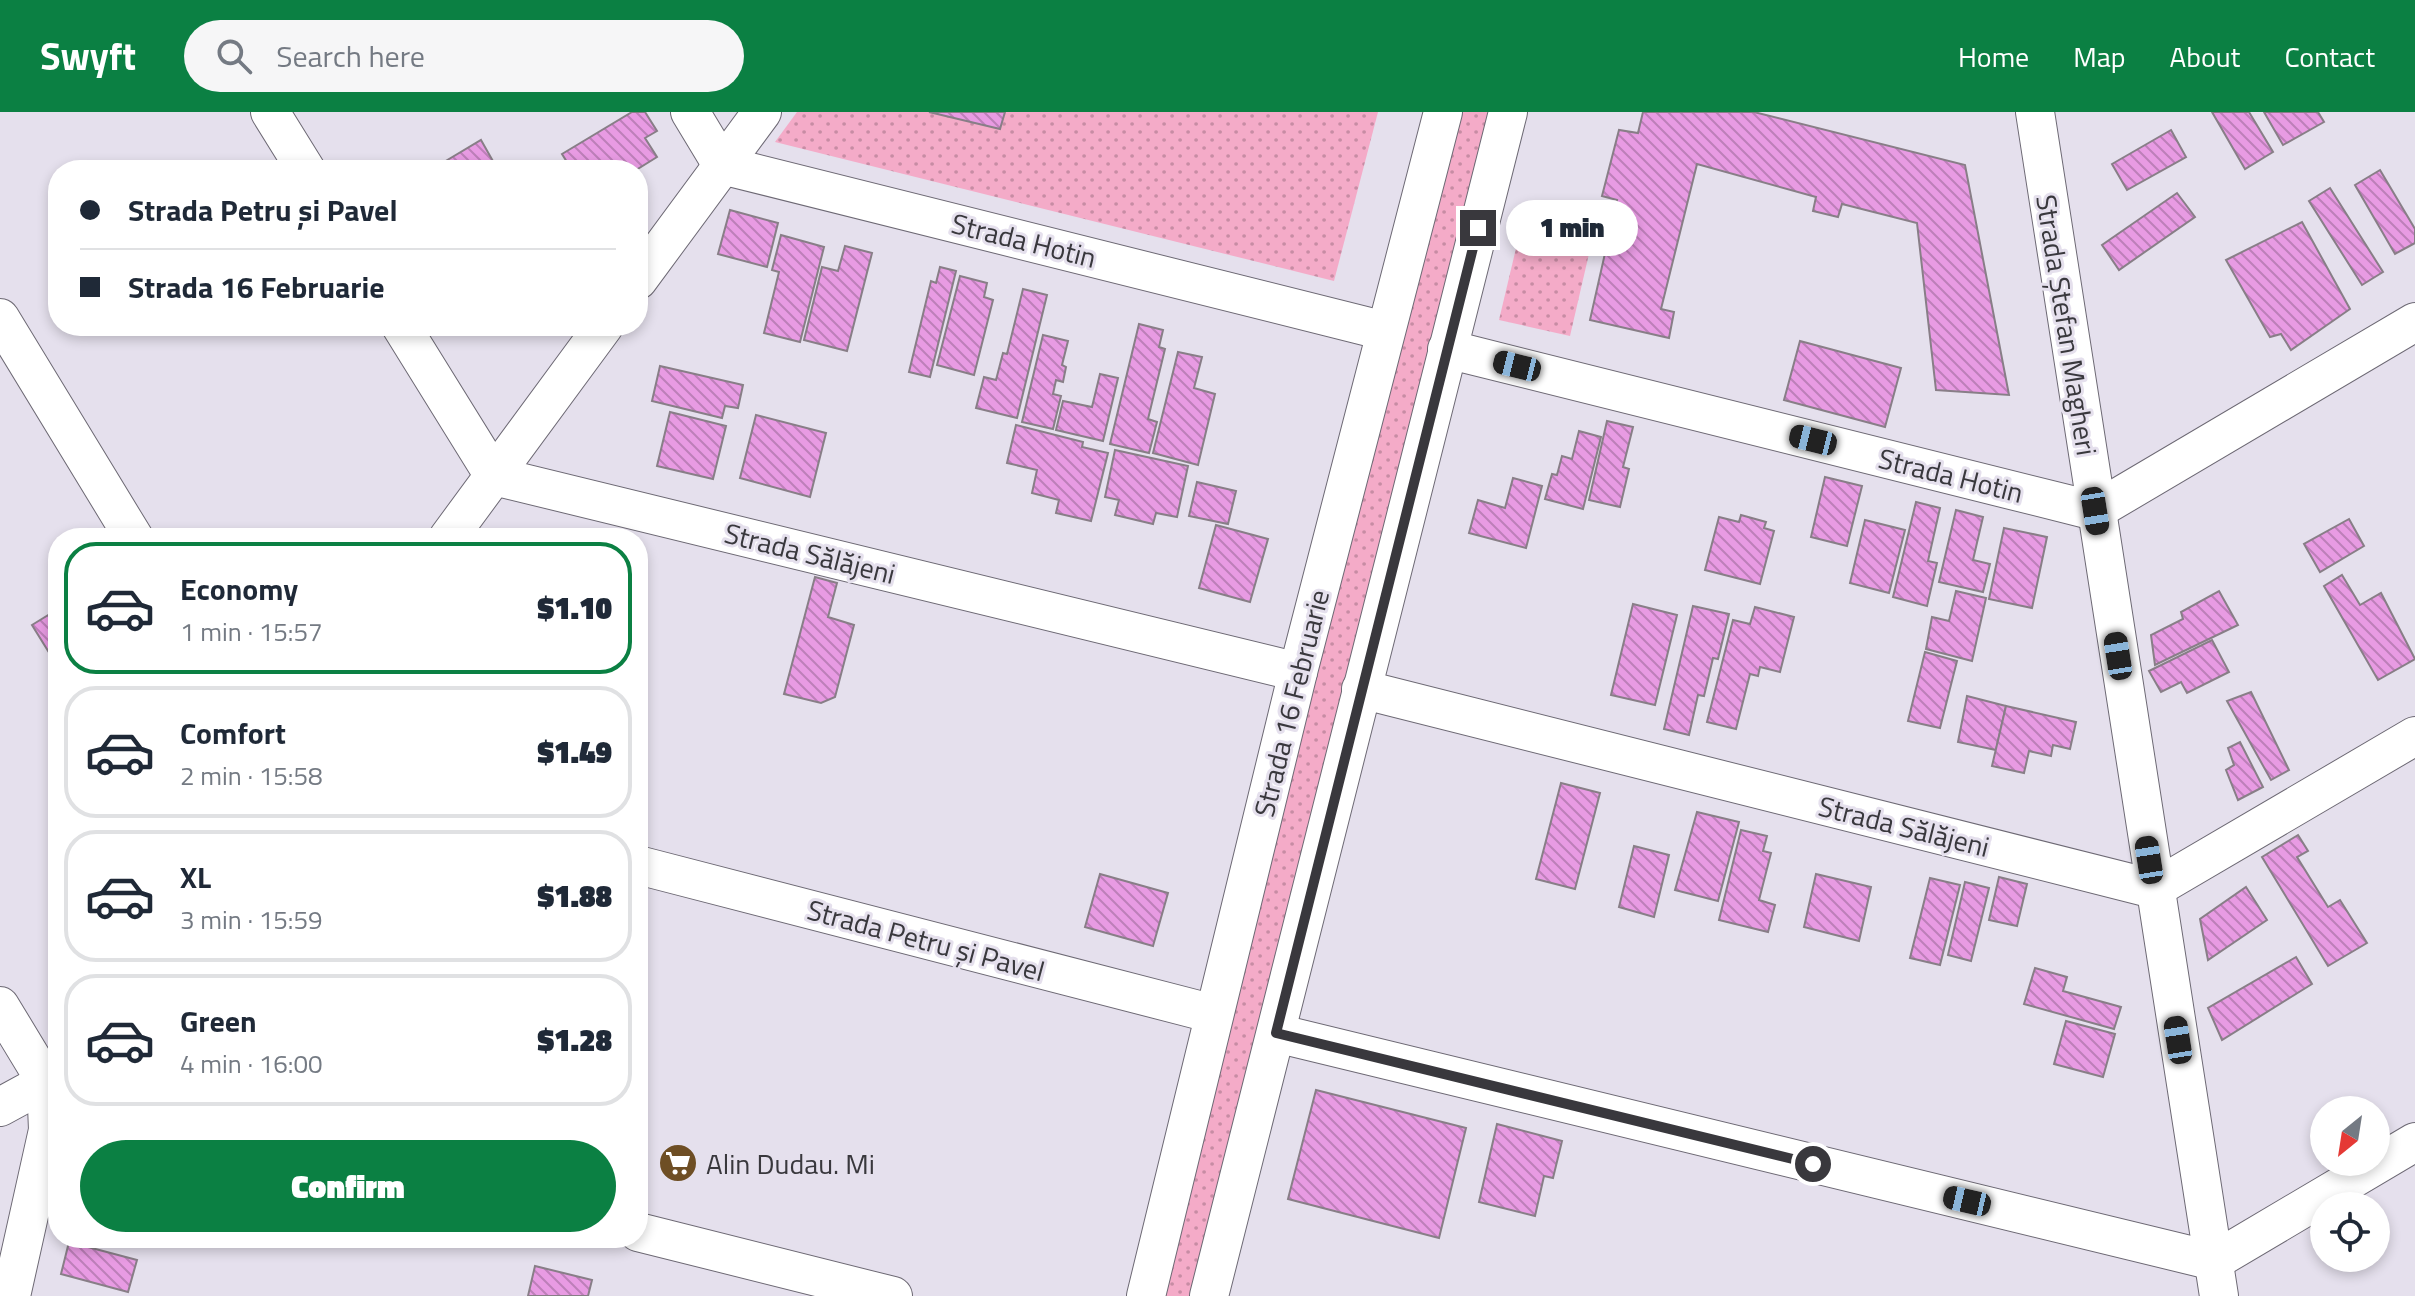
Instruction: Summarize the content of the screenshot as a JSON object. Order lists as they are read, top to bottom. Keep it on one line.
{"streets":{"street":["Strada Hotin","Strada Ștefan Magheri","Strada Sălăjeni","Strada 16 Februarie","Strada Petru și Pavel"]},"crossings":[["Strada Hotin","Strada Ștefan Magheri"],["Strada Hotin","Strada 16 Februarie"],["Strada Ștefan Magheri","Strada Sălăjeni"],["Strada Sălăjeni","Strada 16 Februarie"],["Strada 16 Februarie","Strada Petru și Pavel"]],"places":{"supermarket":["Alin Dudau. Mi"]},"north":"bottom left","page":{"header":"Swyft","search":"Search here","nav":["Home","Map","About","Contact"],"banner":["Strada Petru și Pavel","Strada 16 Februarie"],"bubble":"1 min","list":[{"name":"Economy","note":"1 min · 15:57","value":"$1.10"},{"name":"Comfort","note":"2 min · 15:58","value":"$1.49"},{"name":"XL","note":"3 min · 15:59","value":"$1.88"},{"name":"Green","note":"4 min · 16:00","value":"$1.28"}],"buttons":"Confirm"}}
